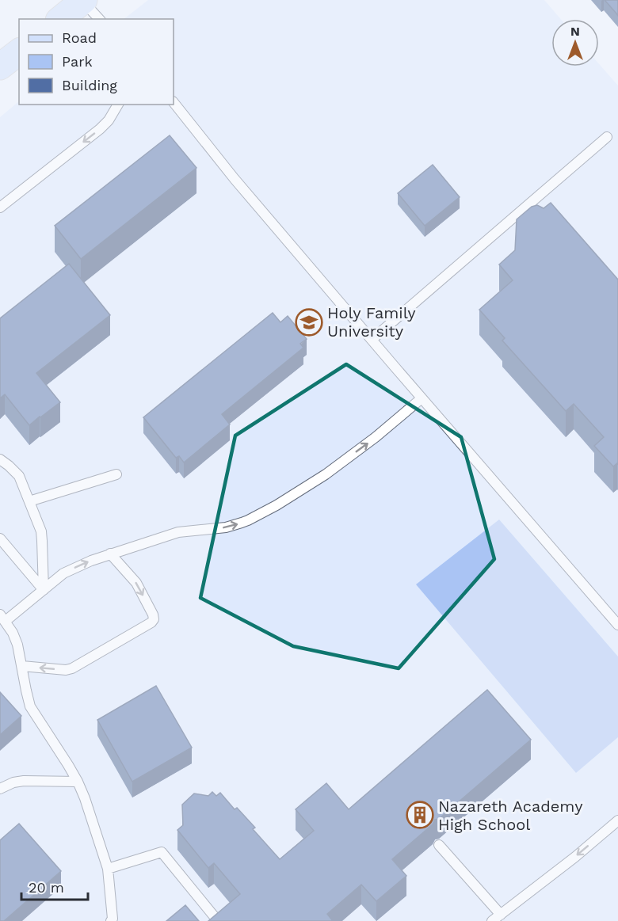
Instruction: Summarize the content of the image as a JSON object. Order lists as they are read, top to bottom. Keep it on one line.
{"places":{"school or university":["Holy Family University"],"building":["Nazareth Academy High School"]},"legend":["Road","Park","Building"],"scale_bar":"20 m","north":"top"}
